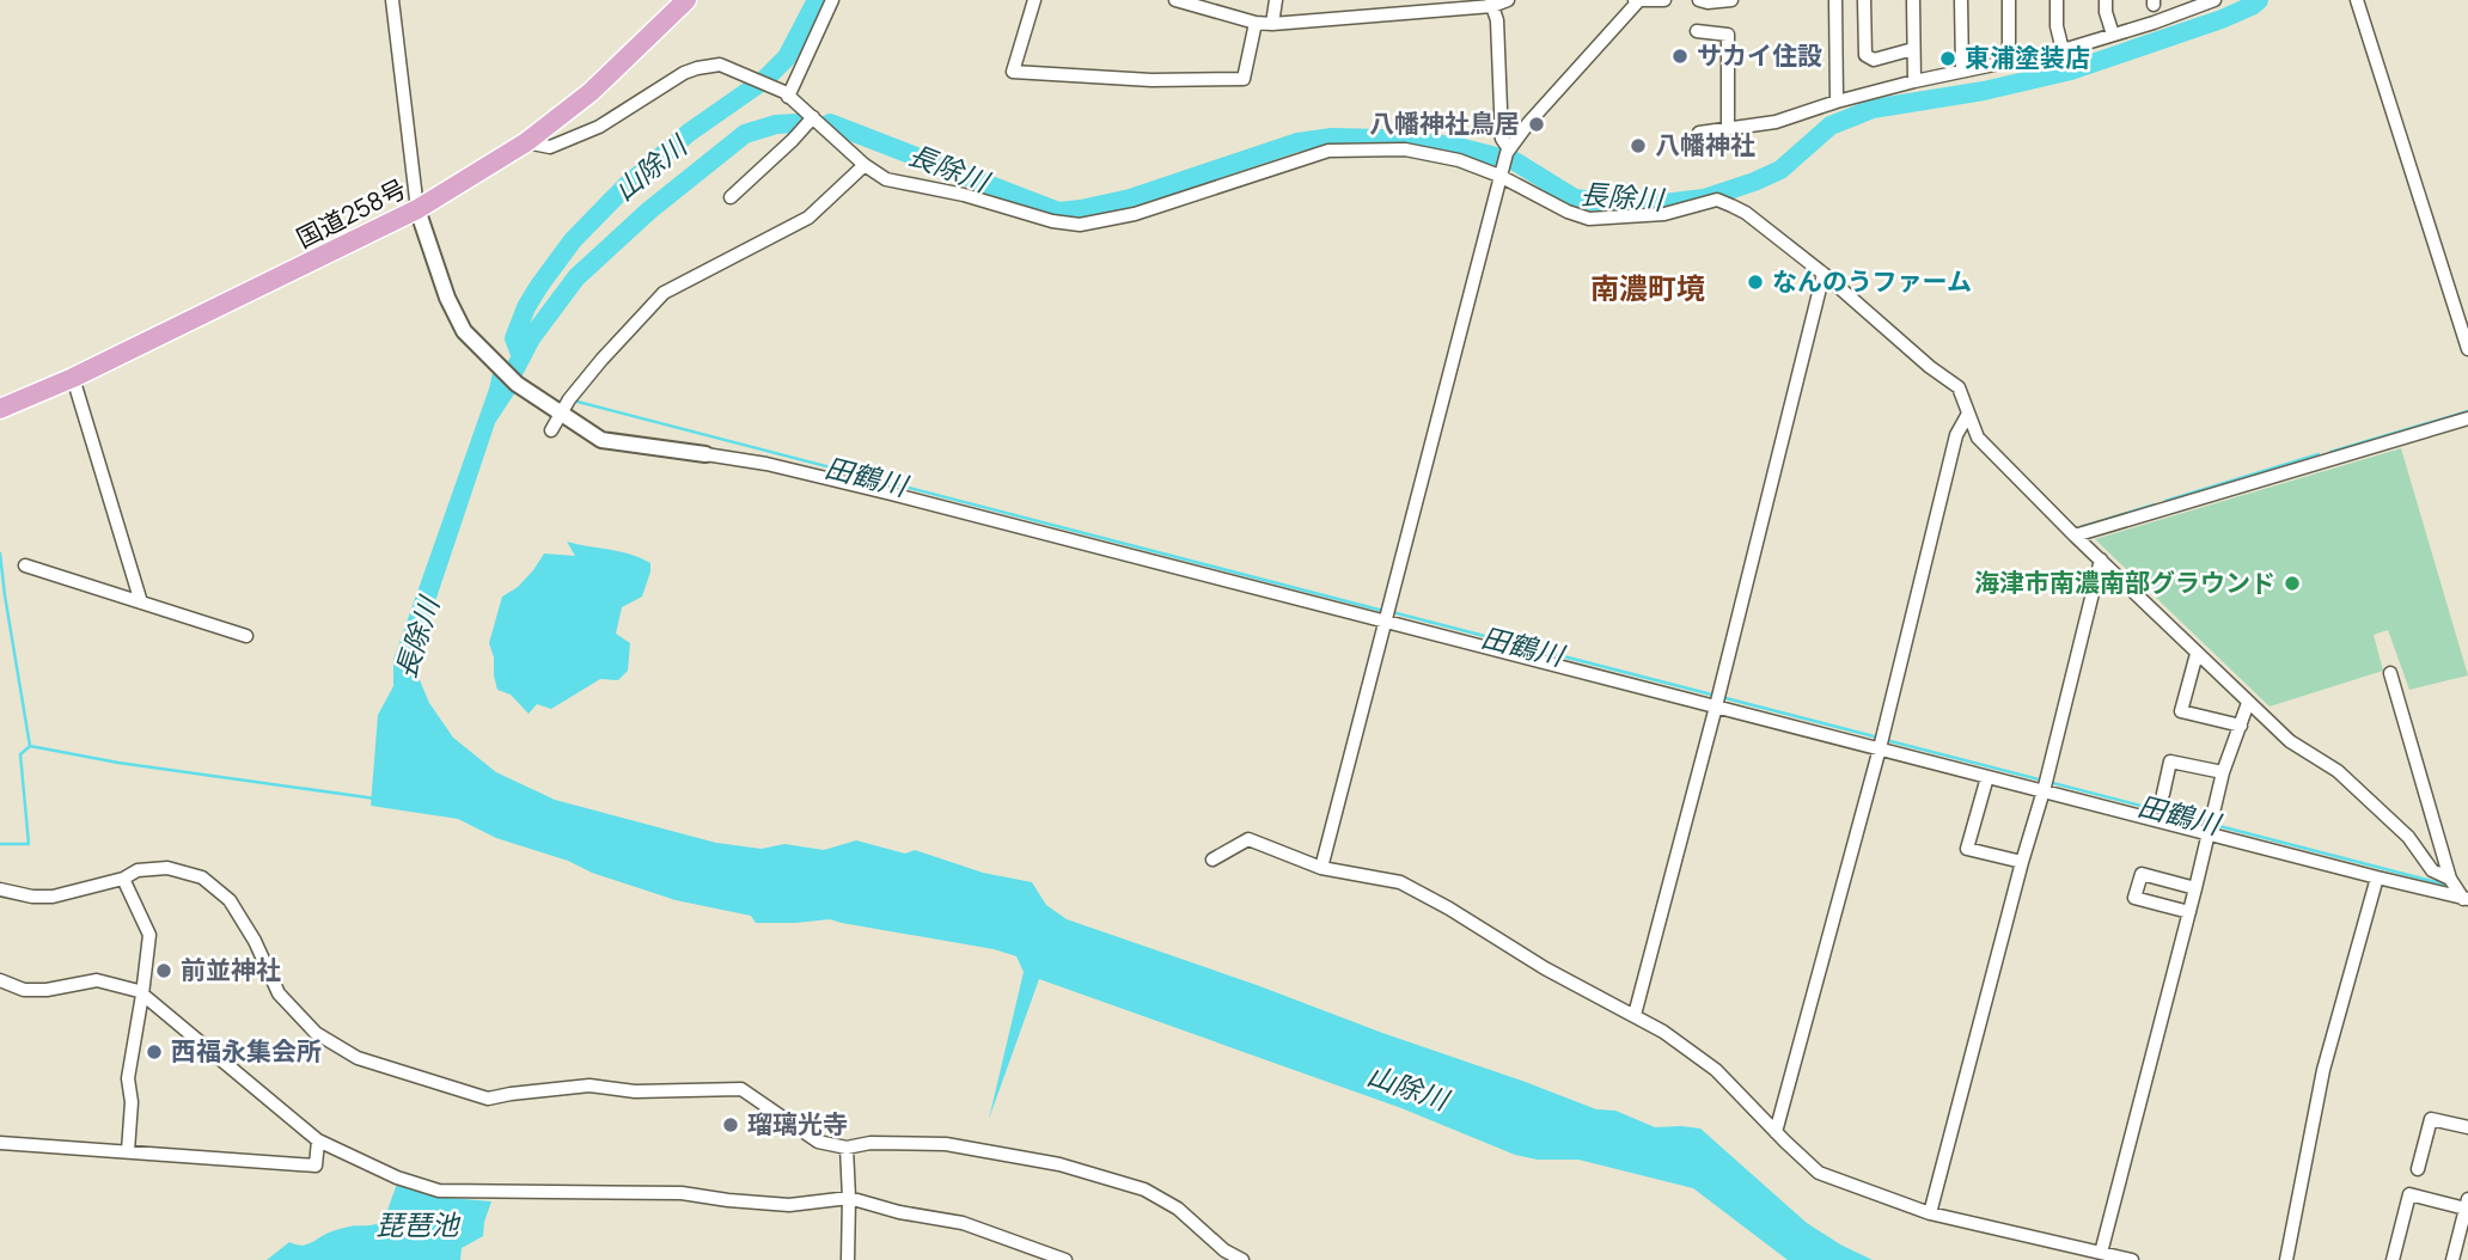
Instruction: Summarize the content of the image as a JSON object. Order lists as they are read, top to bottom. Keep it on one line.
{"streets":{"highway":["国道258号"]},"districts":["南濃町境"],"water":["山除川","長除川","田鶴川","琵琶池"],"places":["サカイ住設","東浦塗装店","八幡神社鳥居","八幡神社","なんのうファーム","海津市南濃南部グラウンド","前並神社","西福永集会所","瑠璃光寺"]}
